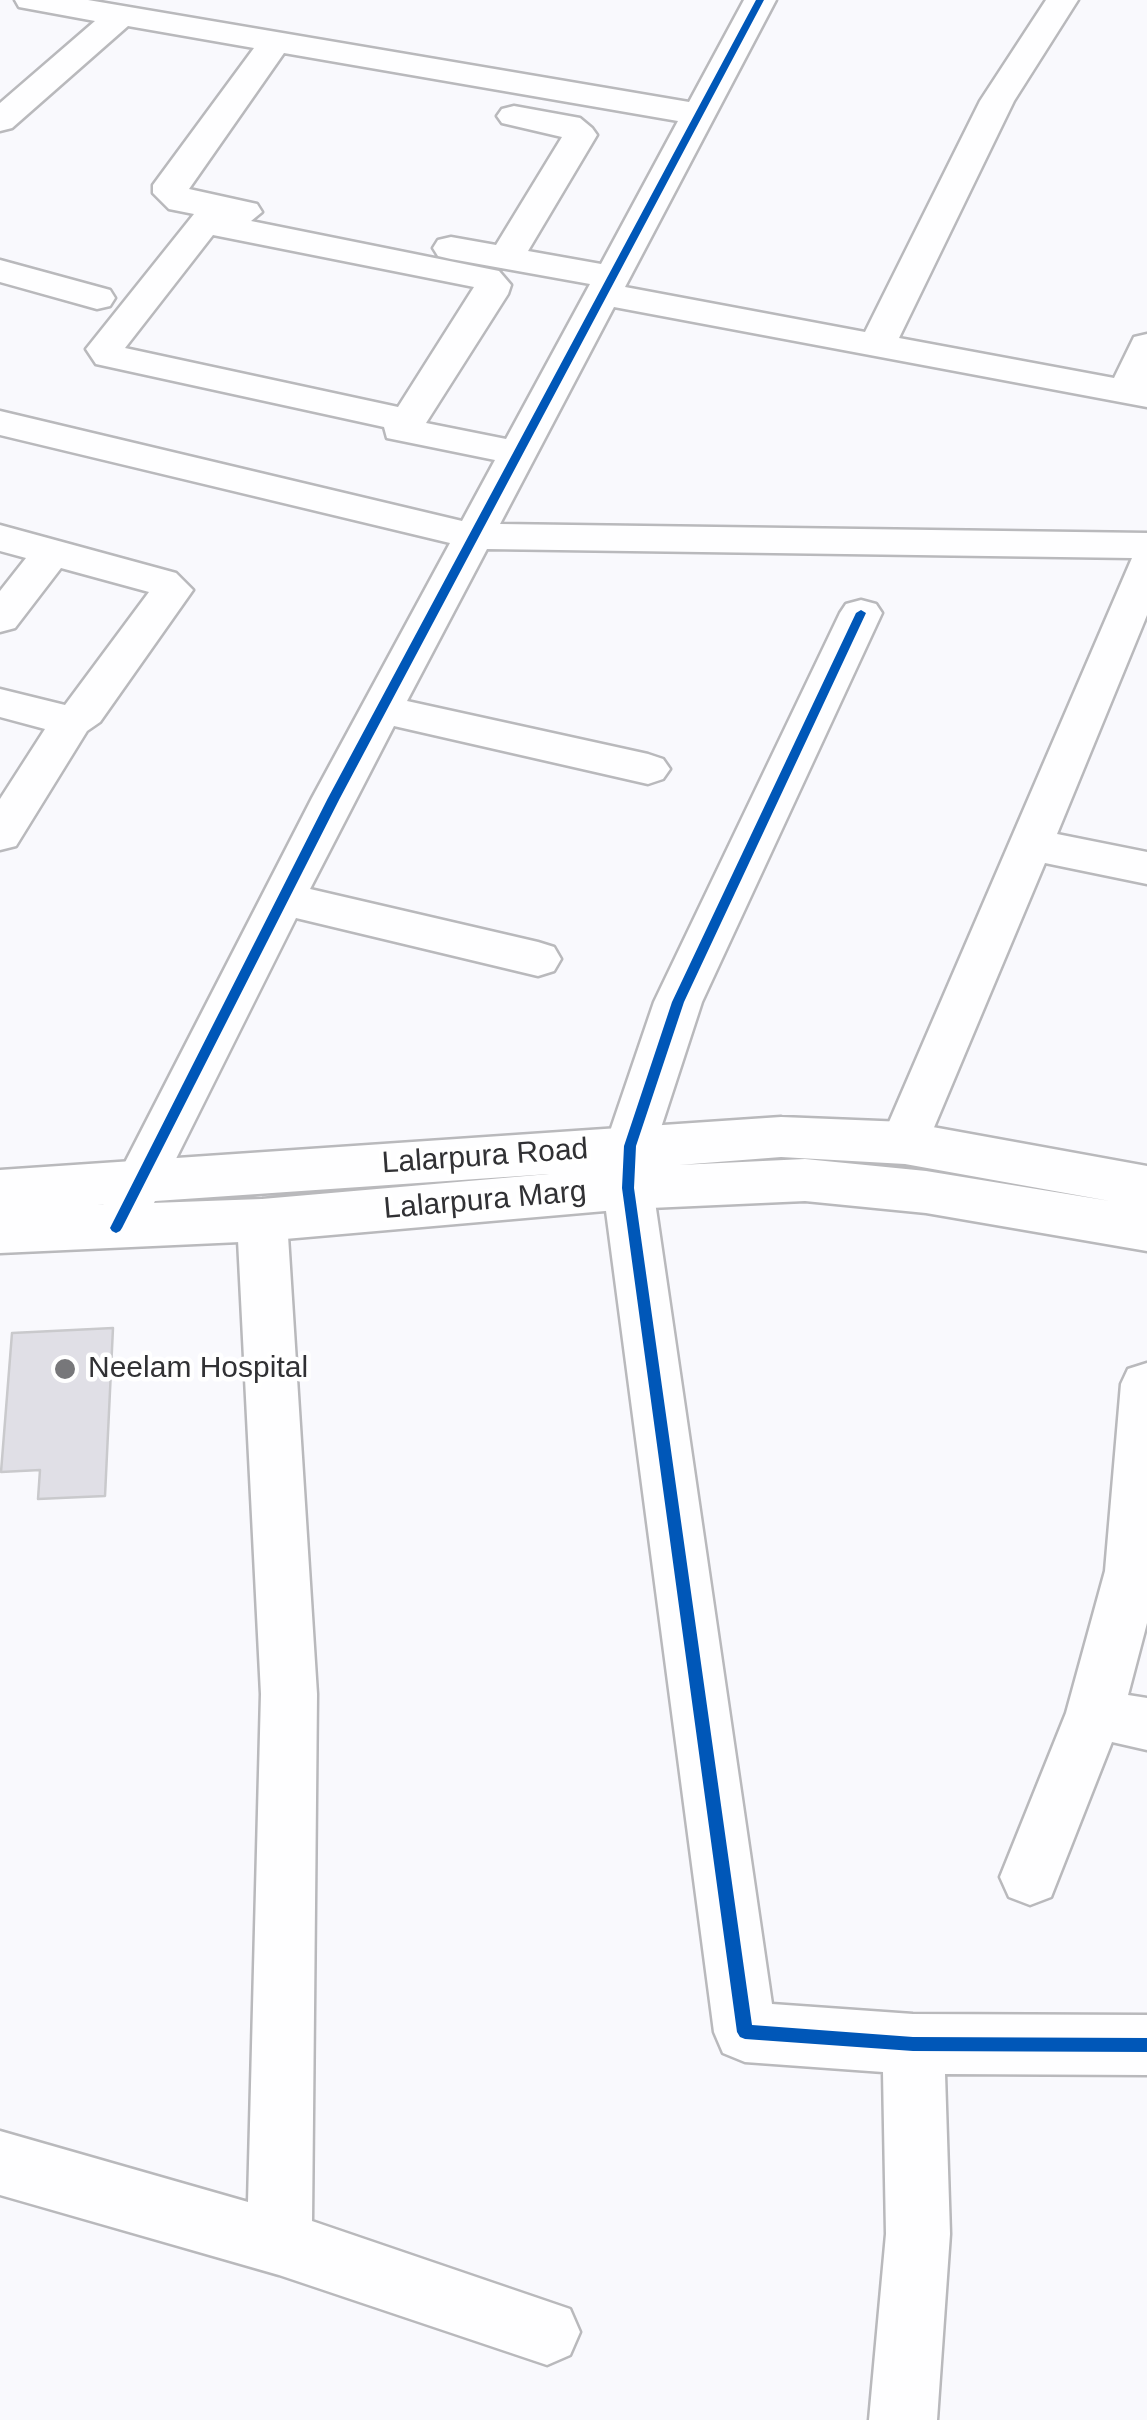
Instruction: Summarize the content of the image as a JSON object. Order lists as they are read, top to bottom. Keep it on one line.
{"streets":{"street":["Lalarpura Road","Lalarpura Marg"]},"crossings":[["Lalarpura Road","Lalarpura Marg"]],"places":["Neelam Hospital"]}
